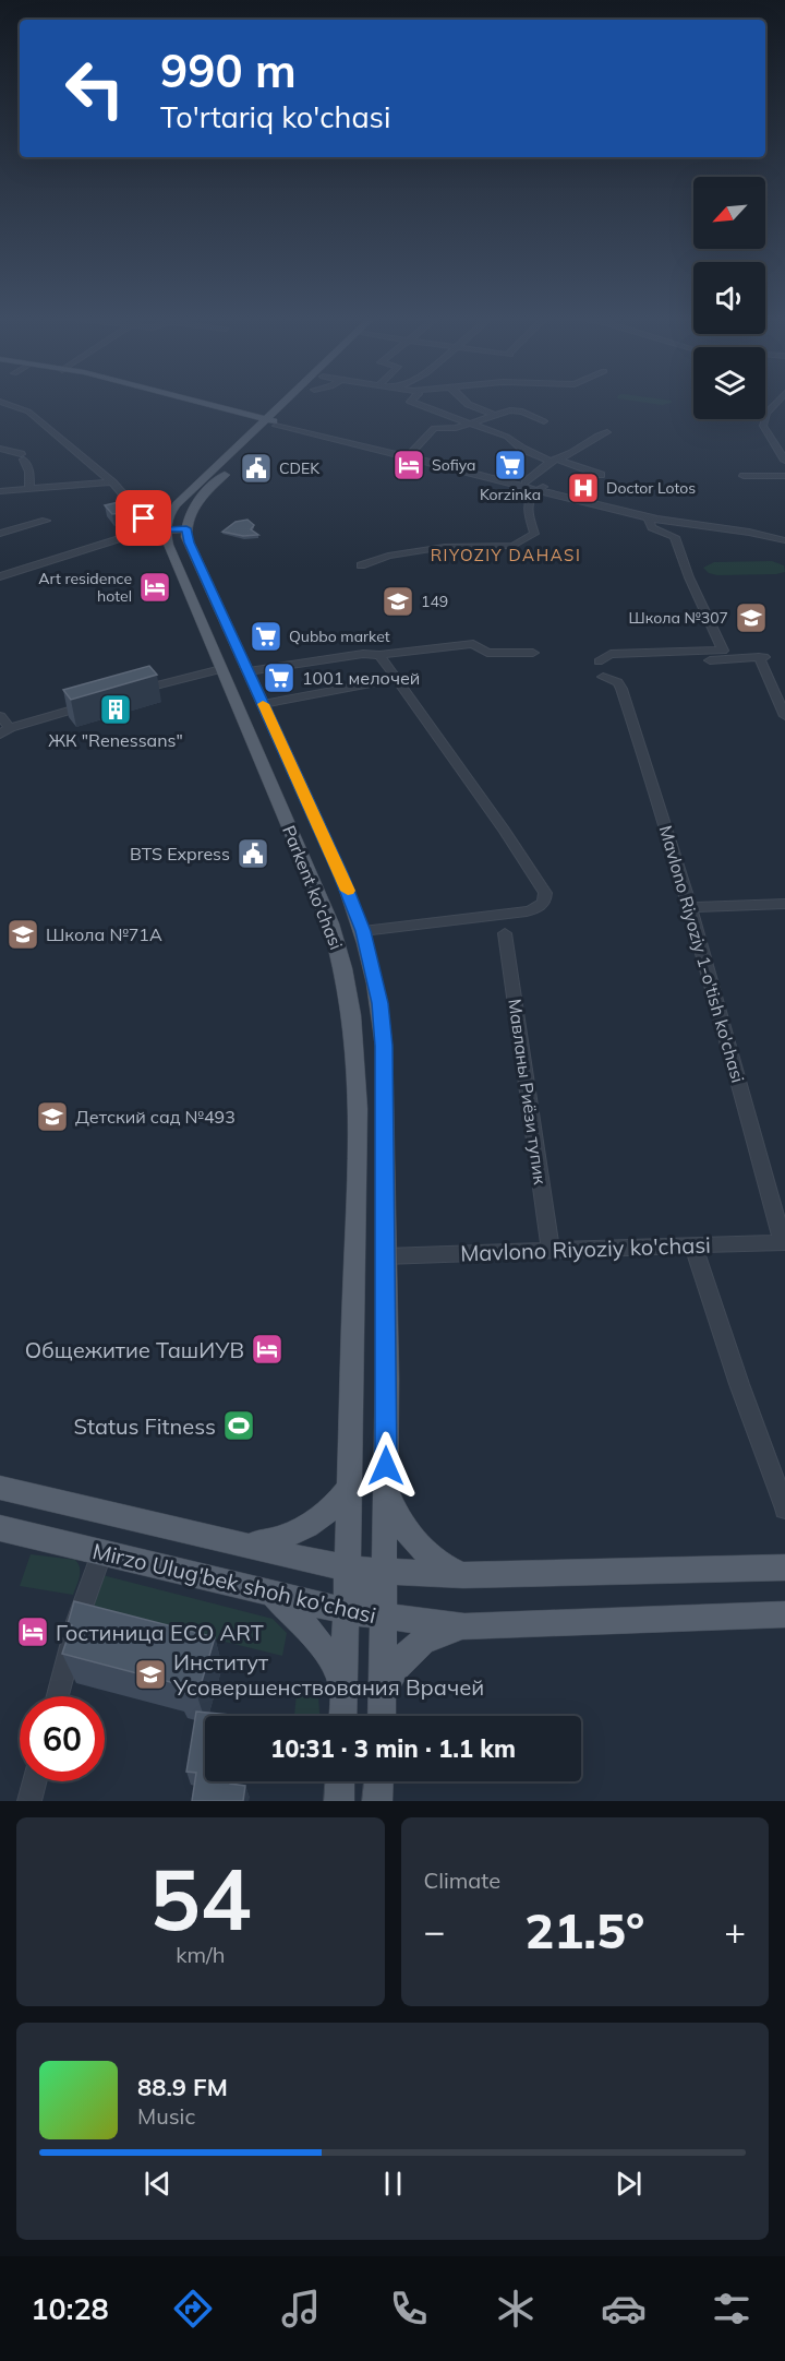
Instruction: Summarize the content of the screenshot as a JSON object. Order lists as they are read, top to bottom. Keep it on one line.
{"streets":{"main road":["Parkent ko'chasi","Mirzo Ulug'bek shoh ko'chasi"],"street":["Mavlono Riyoziy 1-o'tish ko'chasi","Мавланы Риёзи тупик","Mavlono Riyoziy ko'chasi"]},"crossings":[["Parkent ko'chasi","Mavlono Riyoziy ko'chasi"],["Parkent ko'chasi","Mirzo Ulug'bek shoh ko'chasi"],["Mavlono Riyoziy 1-o'tish ko'chasi","Mavlono Riyoziy ko'chasi"],["Мавланы Риёзи тупик","Mavlono Riyoziy ko'chasi"]],"districts":["RIYOZIY DAHASI"],"places":{"hotel":["Sofiya","Art residence hotel","Общежитие ТашИУВ","Гостиница ECO ART"],"supermarket":["Korzinka","Qubbo market","1001 мелочей"],"public building":["CDEK","BTS Express"],"hospital":["Doctor Lotos"],"school or university":["149","Школа №307","Школа №71А","Детский сад №493","Институт Усовершенствования Врачей"],"building":["ЖК \"Renessans\""],"sports":["Status Fitness"]},"north":"bottom left","page":{"turn":["990 m","To'rtariq ko'chasi"],"limit":"60","trip":"10:31 · 3 min · 1.1 km","tile":[["54","km/h"],"Climate"],"heat":["−","21.5°","+"],"song":["88.9 FM","Music"],"tabs":"10:28"}}
